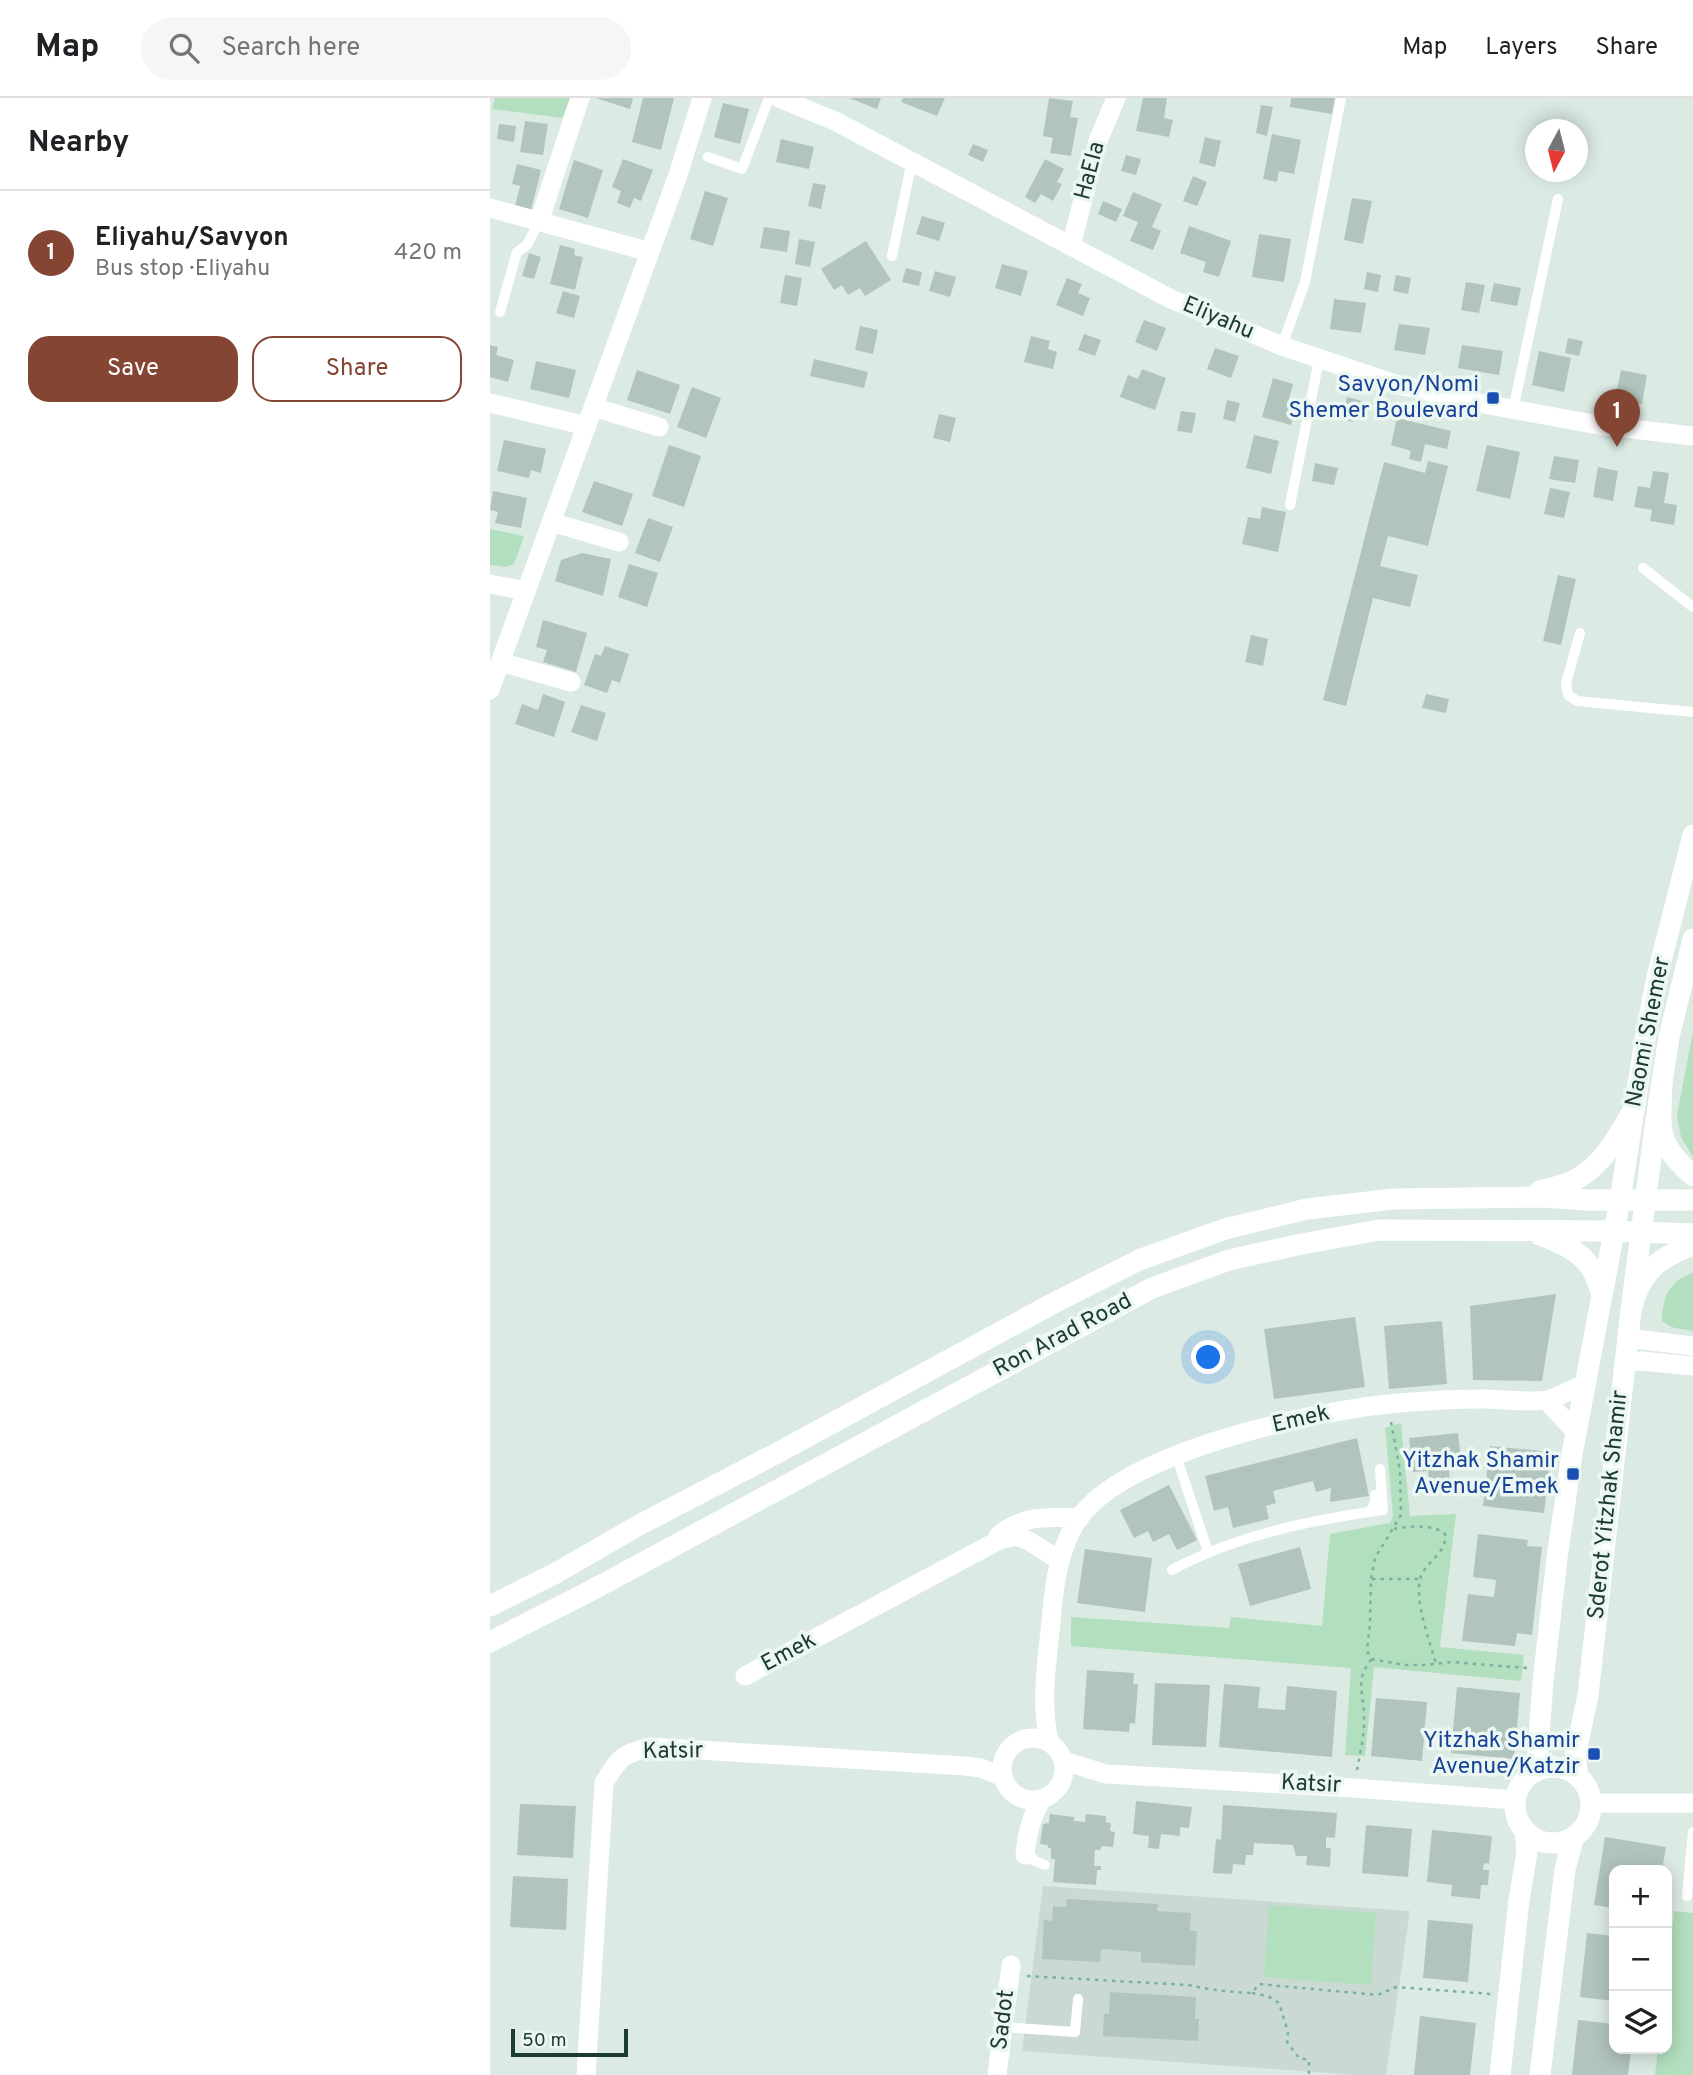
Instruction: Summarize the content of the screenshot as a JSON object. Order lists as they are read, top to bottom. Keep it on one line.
{"streets":{"main road":["Naomi Shemer","Ron Arad Road","Sderot Yitzhak Shamir"],"street":["HaEla","Eliyahu","Emek","Katsir","Sadot"]},"crossings":[["HaEla","Eliyahu"],["Naomi Shemer","Ron Arad Road"],["Naomi Shemer","Sderot Yitzhak Shamir"],["Ron Arad Road","Sderot Yitzhak Shamir"],["Emek","Katsir"],["Sderot Yitzhak Shamir","Katsir"]],"places":{"transit":["Savyon/Nomi Shemer Boulevard","Yitzhak Shamir Avenue/Emek","Yitzhak Shamir Avenue/Katzir"]},"scale_bar":"50 m","north":"bottom","page":{"header":"Map","search":"Search here","nav":["Map","Layers","Share"],"heading":"Nearby","list":[{"mark":"1","name":"Eliyahu/Savyon","note":"Bus stop · Eliyahu","value":"420 m"}],"buttons":["Save","Share"],"pins":"1","map_buttons":["+","−"],"scale":"50 m"}}
